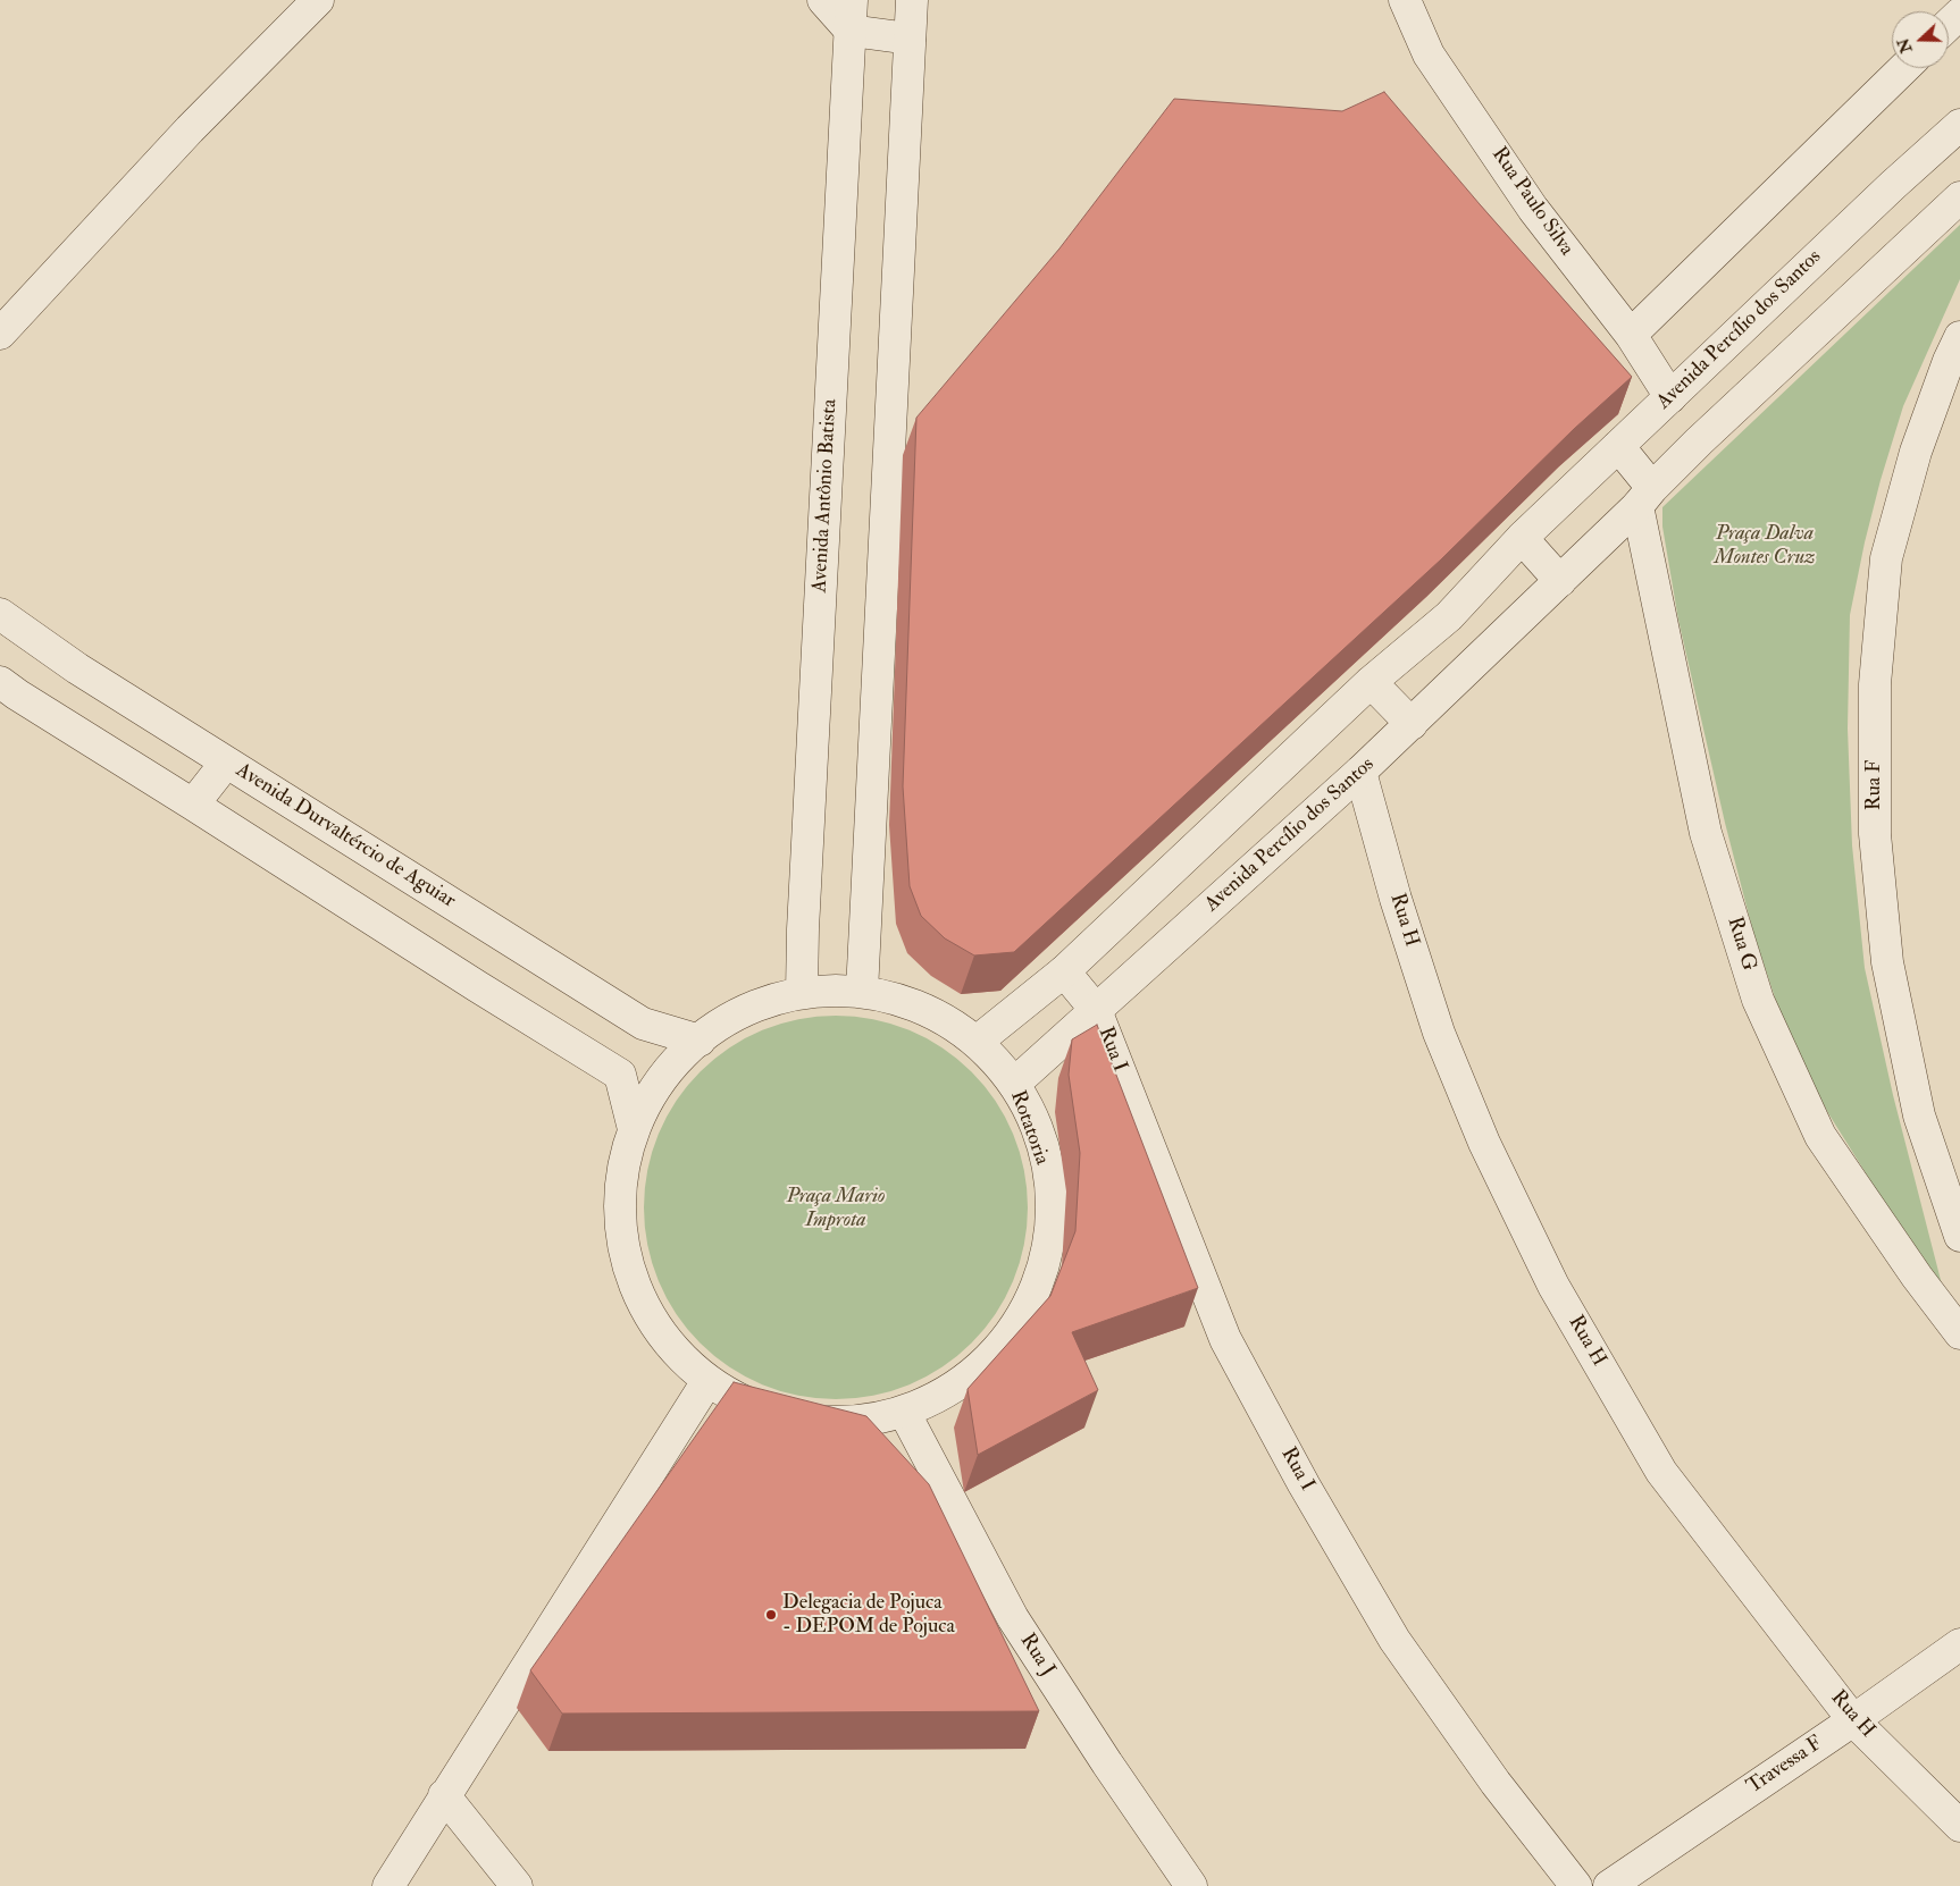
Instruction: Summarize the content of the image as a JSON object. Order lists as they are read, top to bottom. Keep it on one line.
{"streets":{"street":["Rua Paulo Silva","Avenida Percílio dos Santos","Avenida Antônio Batista","Rua F","Avenida Durvaltércio de Aguiar","Rua H","Rua G","Rua I","Rotatoria","Rua J","Travessa F"]},"crossings":[["Rua Paulo Silva","Avenida Percílio dos Santos"],["Avenida Percílio dos Santos","Rua H"],["Avenida Percílio dos Santos","Rua G"],["Avenida Percílio dos Santos","Rua I"],["Avenida Percílio dos Santos","Rotatoria"],["Avenida Antônio Batista","Rotatoria"],["Avenida Durvaltércio de Aguiar","Rotatoria"],["Rua H","Travessa F"],["Rotatoria","Rua J"]],"parks":["Praça Dalva Montes Cruz","Praça Mario Improta"],"places":["Delegacia de Pojuca - DEPOM de Pojuca"],"north":"left"}
